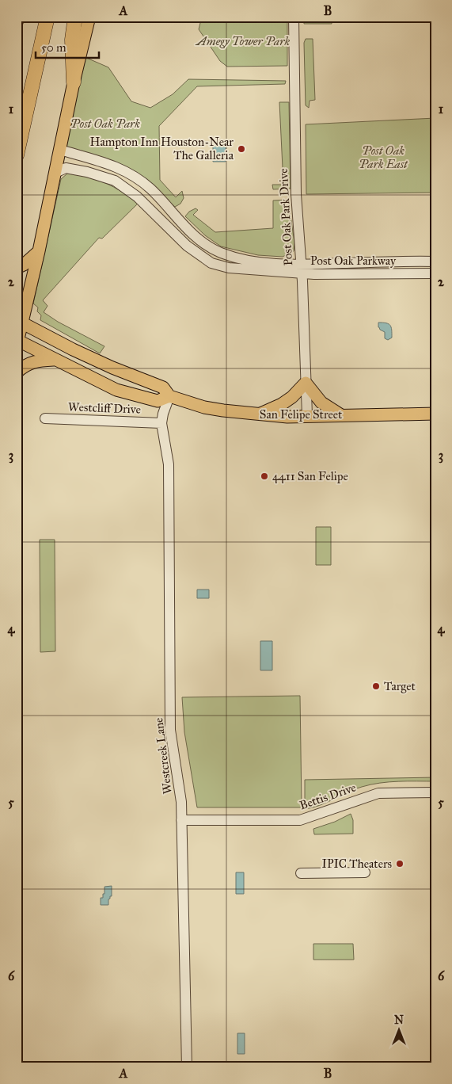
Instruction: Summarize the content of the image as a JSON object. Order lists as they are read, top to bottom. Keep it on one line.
{"streets":{"main road":["San Felipe Street"],"street":["Post Oak Park Drive","Post Oak Parkway","Westcliff Drive","Westcreek Lane","Bettis Drive"]},"crossings":[["Post Oak Park Drive","Post Oak Parkway"],["Post Oak Park Drive","San Felipe Street"],["Westcliff Drive","Westcreek Lane"],["San Felipe Street","Westcreek Lane"],["Westcreek Lane","Bettis Drive"]],"parks":["Amegy Tower Park","Post Oak Park","Post Oak Park East"],"places":["Hampton Inn Houston-Near The Galleria","4411 San Felipe","Target","IPIC Theaters"],"scale_bar":"50 m","north":"top","grid":{"columns":["A","B"],"rows":["1","2","3","4","5","6"]}}
